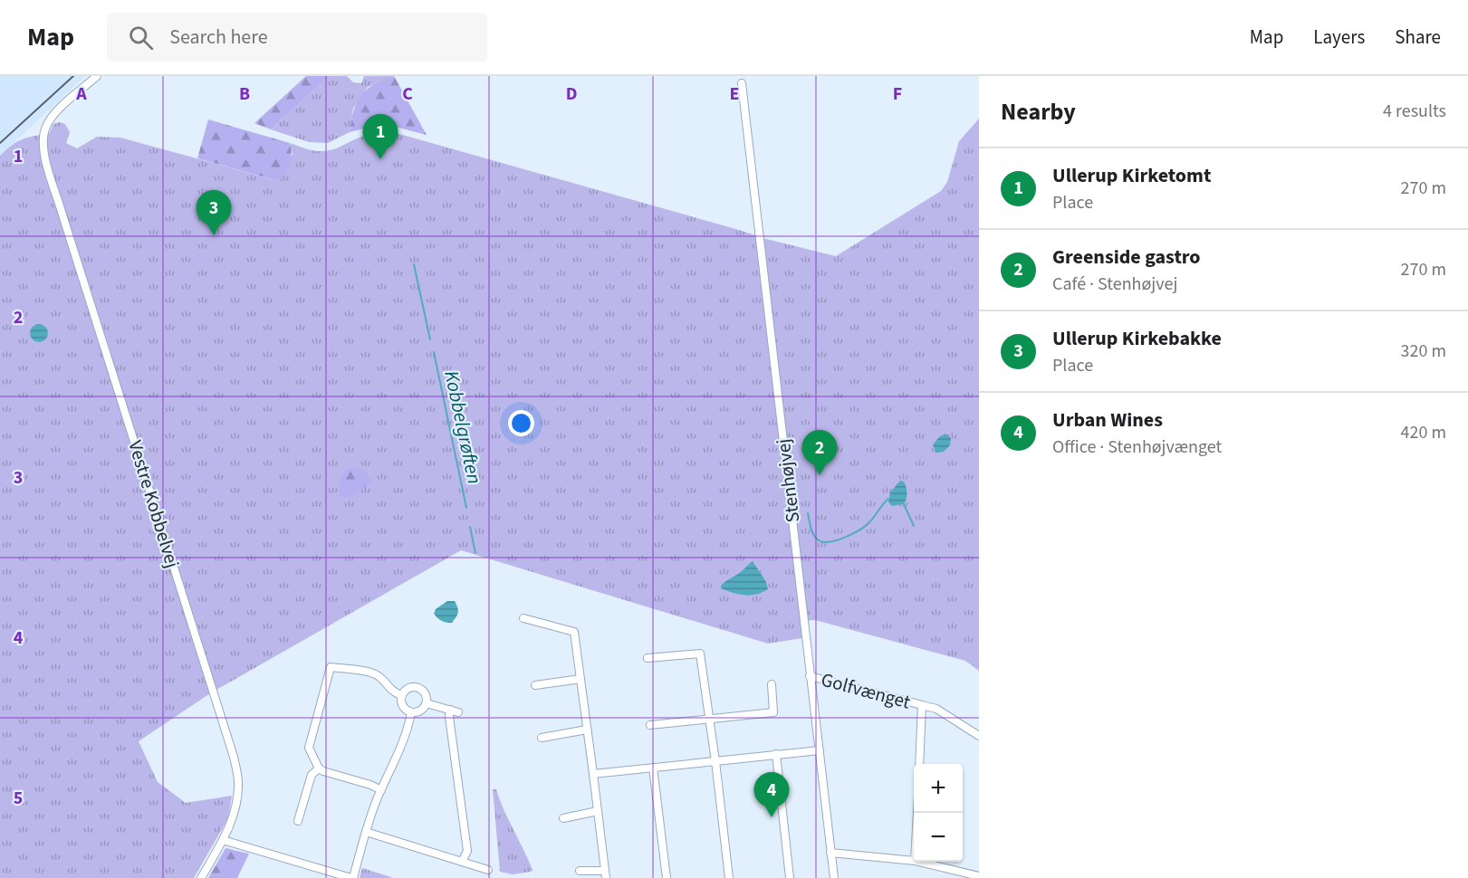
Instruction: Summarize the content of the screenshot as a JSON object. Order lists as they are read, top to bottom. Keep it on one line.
{"streets":{"street":["Stenhøjvej","Vestre Kobbelvej","Golfvænget"]},"crossings":[["Stenhøjvej","Golfvænget"]],"water":["Kobbelgrøften"],"page":{"header":"Map","search":"Search here","nav":["Map","Layers","Share"],"heading":["Nearby","4 results"],"pins":["1","3","2","4"],"list":[{"mark":"1","name":"Ullerup Kirketomt","note":"Place","value":"270 m"},{"mark":"2","name":"Greenside gastro","note":"Café · Stenhøjvej","value":"270 m"},{"mark":"3","name":"Ullerup Kirkebakke","note":"Place","value":"320 m"},{"mark":"4","name":"Urban Wines","note":"Office · Stenhøjvænget","value":"420 m"}],"map_buttons":["+","−"]},"grid":{"columns":["A","B","C","D","E","F"],"rows":["1","2","3","4","5"]}}
